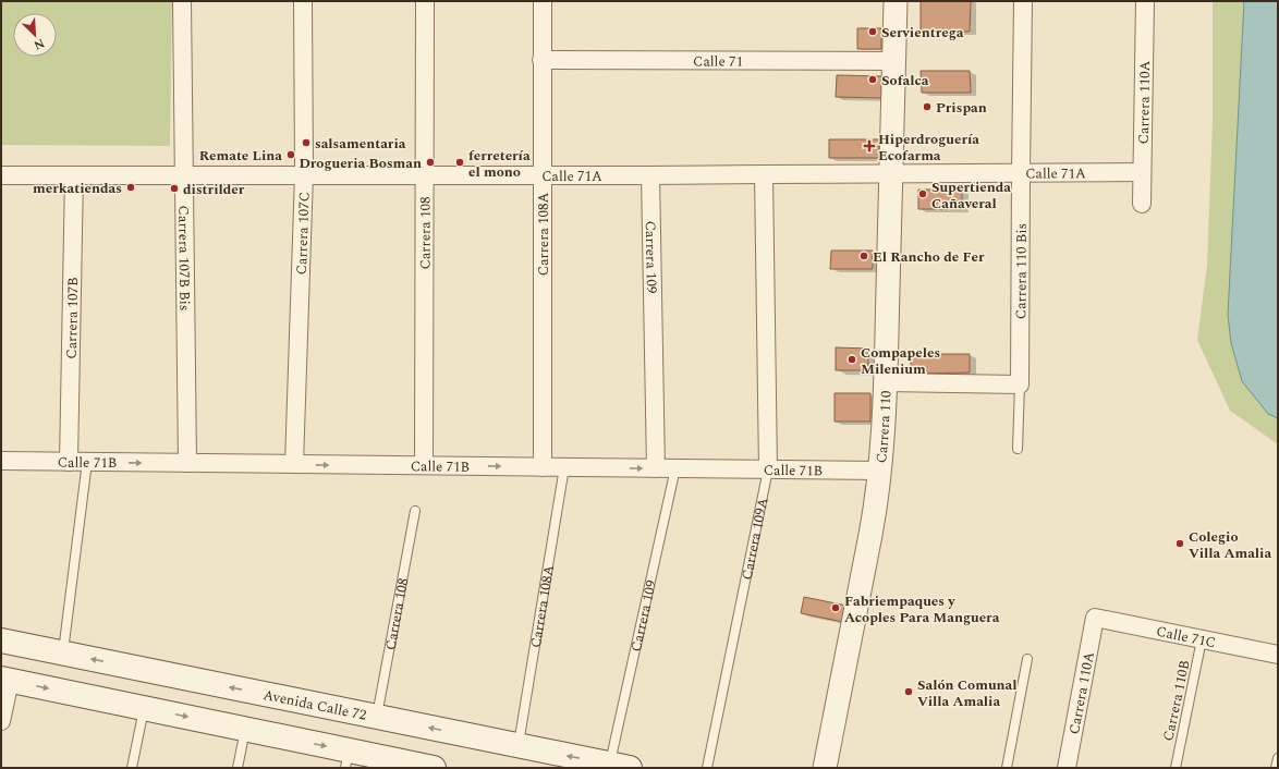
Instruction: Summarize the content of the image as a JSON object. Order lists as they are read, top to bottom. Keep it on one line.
{"streets":{"main road":["Avenida Calle 72"],"street":["Calle 71","Carrera 110A","Calle 71A","Carrera 107C","Carrera 108","Carrera 108A","Carrera 109","Carrera 107B Bis","Carrera 110 Bis","Carrera 107B","Carrera 110","Calle 71B","Carrera 109A","Calle 71C"],"lane":["Carrera 110B"]},"crossings":[["Calle 71","Carrera 108A"],["Calle 71","Carrera 110"],["Carrera 110A","Calle 71A"],["Carrera 110A","Calle 71C"],["Calle 71A","Carrera 107C"],["Calle 71A","Carrera 108"],["Calle 71A","Carrera 108A"],["Calle 71A","Carrera 109"],["Calle 71A","Carrera 107B Bis"],["Calle 71A","Carrera 110 Bis"],["Calle 71A","Carrera 107B"],["Calle 71A","Carrera 110"],["Calle 71A","Carrera 109A"],["Carrera 107C","Calle 71B"],["Carrera 108","Calle 71B"],["Carrera 108","Avenida Calle 72"],["Carrera 108A","Calle 71B"],["Carrera 108A","Avenida Calle 72"],["Carrera 109","Calle 71B"],["Carrera 109","Avenida Calle 72"],["Carrera 107B Bis","Calle 71B"],["Carrera 107B","Calle 71B"],["Carrera 110","Calle 71B"],["Calle 71B","Carrera 109A"],["Calle 71C","Carrera 110B"]],"one_way":["Calle 71B"],"places":{"other":["Servientrega","Sofalca","Prispan","salsamentaria","Remate Lina","Drogueria Bosman","ferretería el mono","merkatiendas","distrilder","Supertienda Cañaveral","El Rancho de Fer","Compapeles Milenium","Colegio Villa Amalia","Fabriempaques y Acoples Para Manguera","Salón Comunal Villa Amalia"],"health":["Hiperdroguería Ecofarma"]},"north":"bottom right"}
